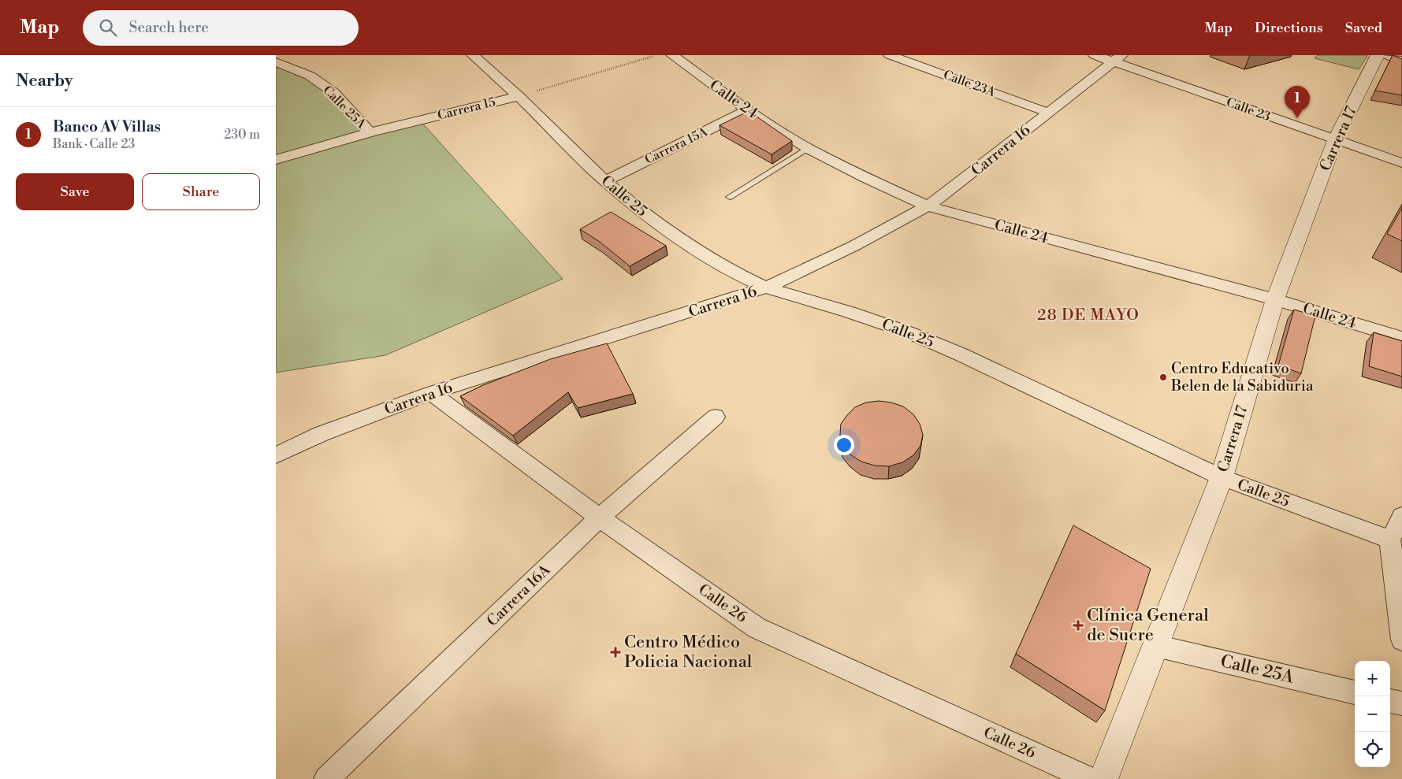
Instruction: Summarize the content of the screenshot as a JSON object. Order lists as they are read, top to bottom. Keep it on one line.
{"streets":{"main road":["Carrera 17"],"street":["Calle 23A","Calle 24","Calle 25A","Carrera 15","Calle 23","Carrera 15A","Carrera 16","Calle 25","Carrera 16A","Calle 26"]},"crossings":[["Calle 23A","Carrera 16"],["Calle 24","Carrera 17"],["Calle 24","Carrera 15A"],["Calle 24","Carrera 16"],["Calle 25A","Carrera 15"],["Calle 25A","Carrera 17"],["Carrera 15","Calle 25"],["Calle 23","Carrera 17"],["Calle 23","Carrera 16"],["Carrera 17","Calle 25"],["Carrera 15A","Calle 25"],["Carrera 16","Calle 25"],["Carrera 16","Calle 26"],["Carrera 16A","Calle 26"]],"districts":["28 DE MAYO"],"places":{"other":["Centro Educativo Belen de la Sabiduria"],"health":["Clínica General de Sucre","Centro Médico Policia Nacional"]},"page":{"header":"Map","search":"Search here","nav":["Map","Directions","Saved"],"heading":"Nearby","pins":"1","list":[{"mark":"1","name":"Banco AV Villas","note":"Bank · Calle 23","value":"230 m"}],"buttons":["Save","Share"],"map_buttons":["+","−"]}}
